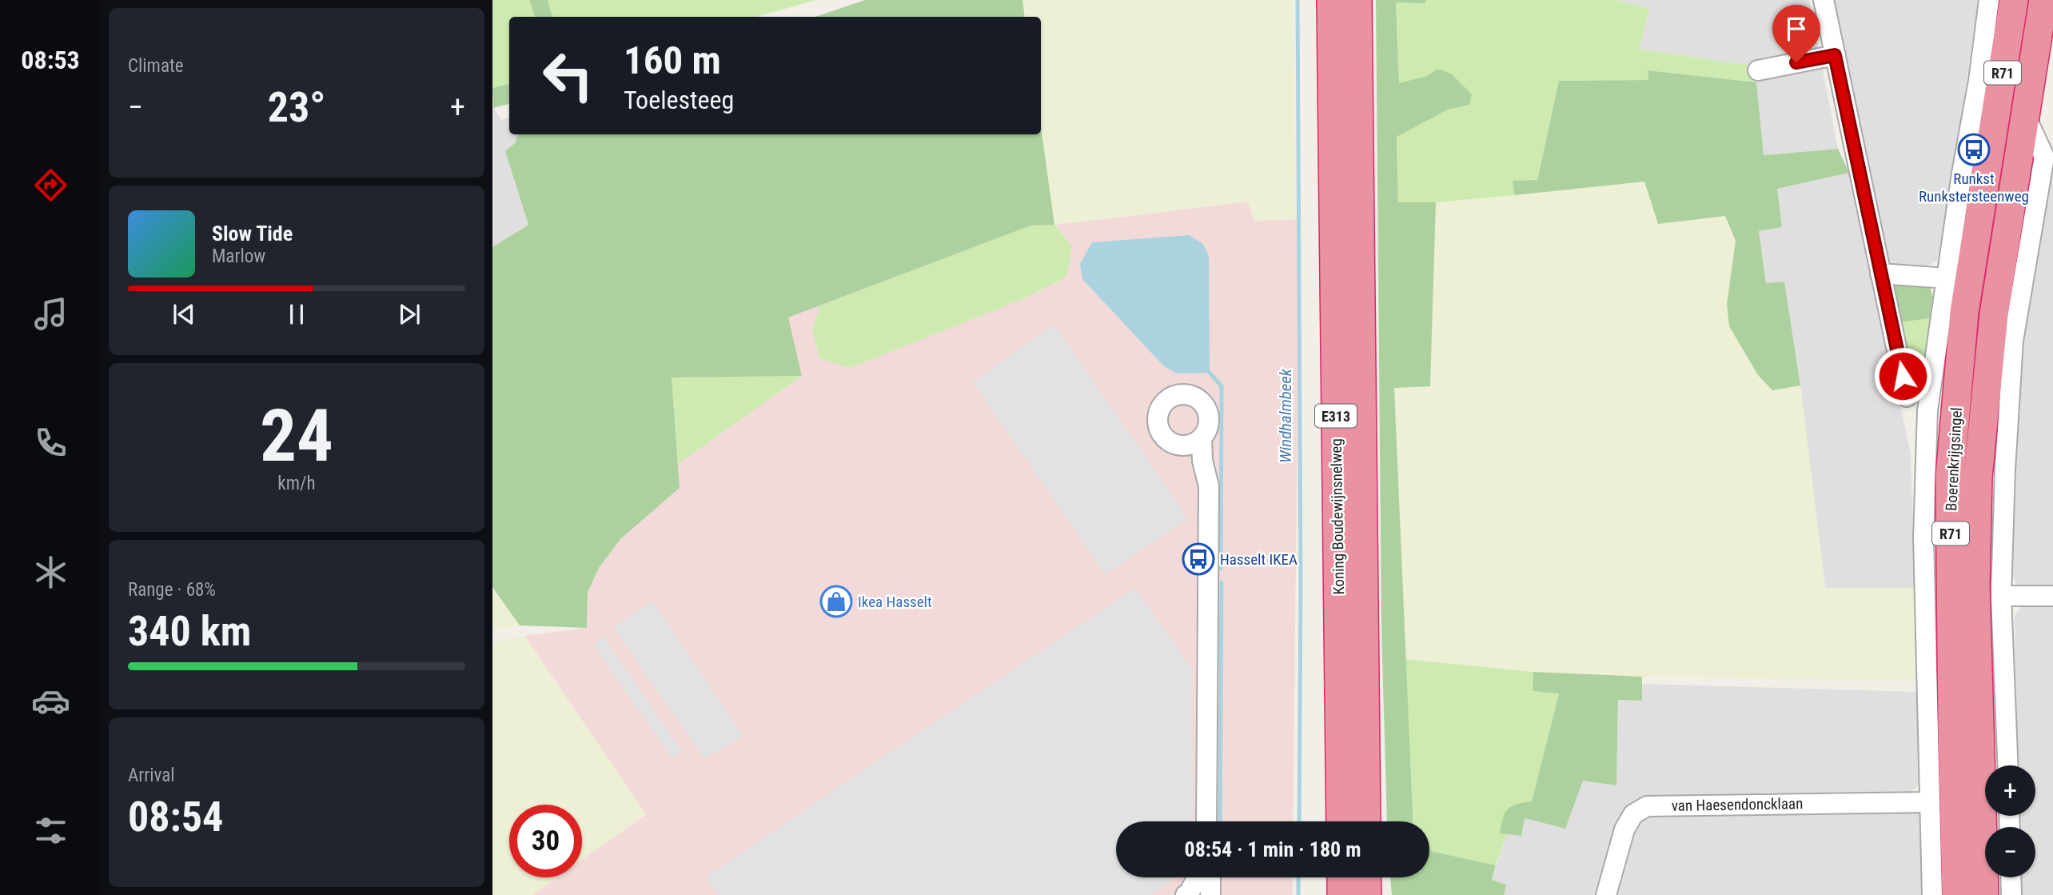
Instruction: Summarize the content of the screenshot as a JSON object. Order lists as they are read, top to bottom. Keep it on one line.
{"streets":{"highway":["R71","E313","Boerenkrijgsingel","Koning Boudewijnsnelweg"],"street":["van Haesendoncklaan"]},"crossings":[["Boerenkrijgsingel","van Haesendoncklaan"]],"water":["Windhalmbeek"],"places":{"bus stop":["Runkst Runkstersteenweg","Hasselt IKEA"],"shop":["Ikea Hasselt"]},"page":{"tabs":"08:53","tile":["Climate",["24","km/h"],["Range · 68%","340 km"],["Arrival","08:54"]],"turn":["160 m","Toelesteeg"],"heat":["−","23°","+"],"song":["Slow Tide","Marlow"],"map_buttons":["+","−"],"limit":"30","trip":"08:54 · 1 min · 180 m"}}
